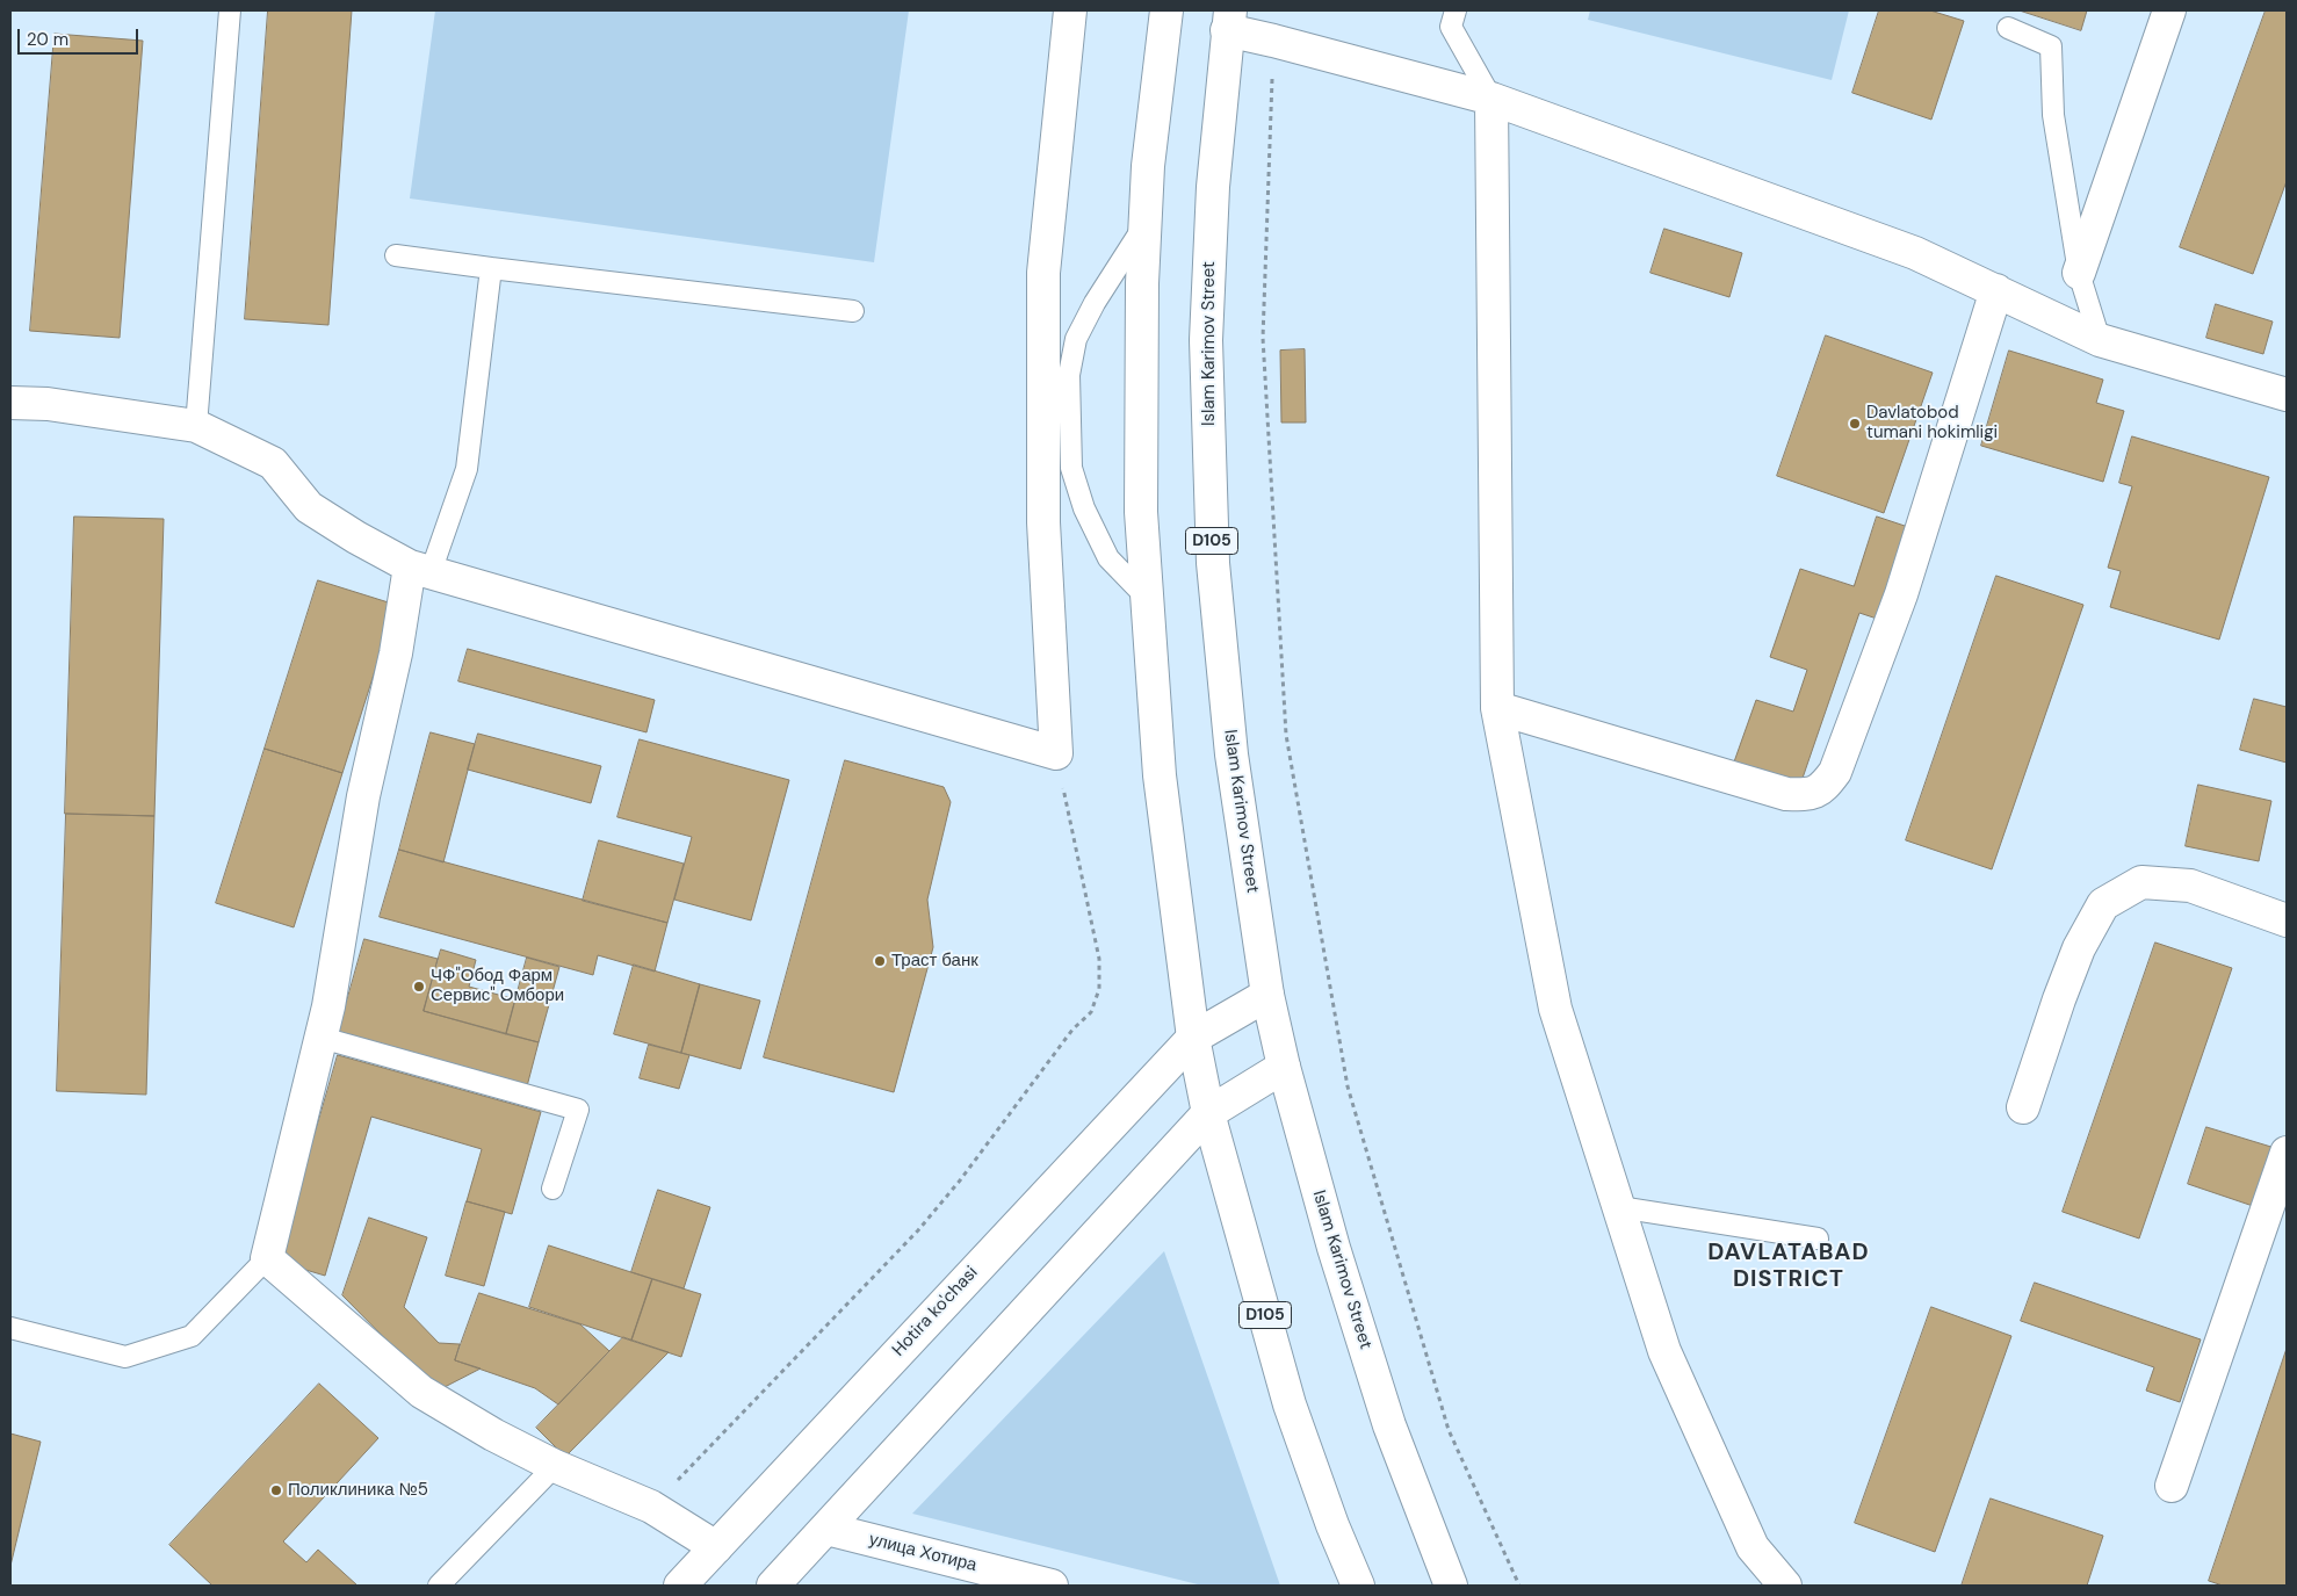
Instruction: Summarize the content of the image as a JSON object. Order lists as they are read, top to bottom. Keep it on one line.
{"streets":{"street":["Islam Karimov Street","D105","Hotira ko'chasi","улица Хотира"]},"crossings":[["Islam Karimov Street","Hotira ko'chasi"],["D105","Hotira ko'chasi"]],"districts":["DAVLATABAD DISTRICT"],"places":["Davlatobod tumani hokimligi","Траст банк","ЧФ\"Обод Фарм Сервис\" Омбори","Поликлиника №5"],"scale_bar":"20 m"}
